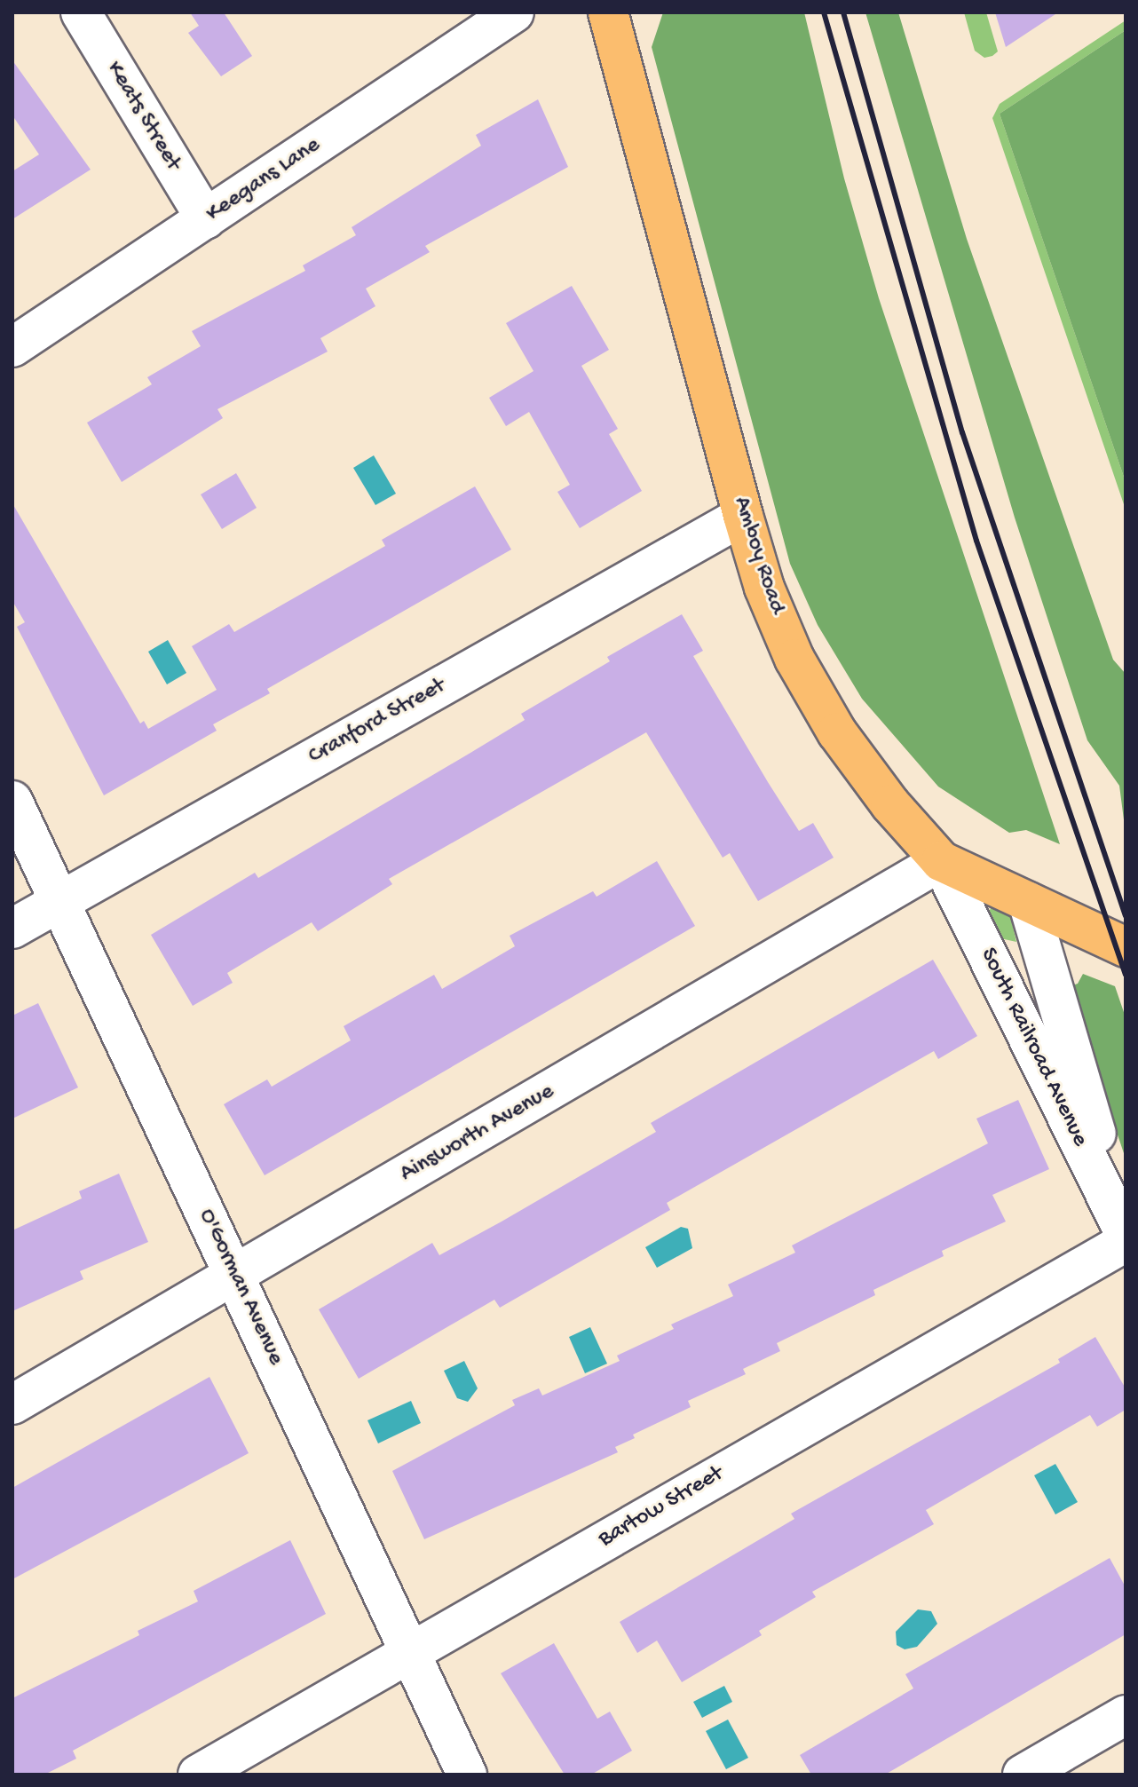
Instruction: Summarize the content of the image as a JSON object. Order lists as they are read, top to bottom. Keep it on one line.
{"streets":{"main road":["Amboy Road"],"street":["Keats Street","Keegans Lane","Cranford Street","South Railroad Avenue","Ainsworth Avenue","O'Gorman Avenue","Bartow Street"]},"crossings":[["Keats Street","Keegans Lane"],["Amboy Road","Cranford Street"],["Amboy Road","South Railroad Avenue"],["Amboy Road","Ainsworth Avenue"],["Cranford Street","O'Gorman Avenue"],["South Railroad Avenue","Ainsworth Avenue"],["Ainsworth Avenue","O'Gorman Avenue"],["O'Gorman Avenue","Bartow Street"]]}
